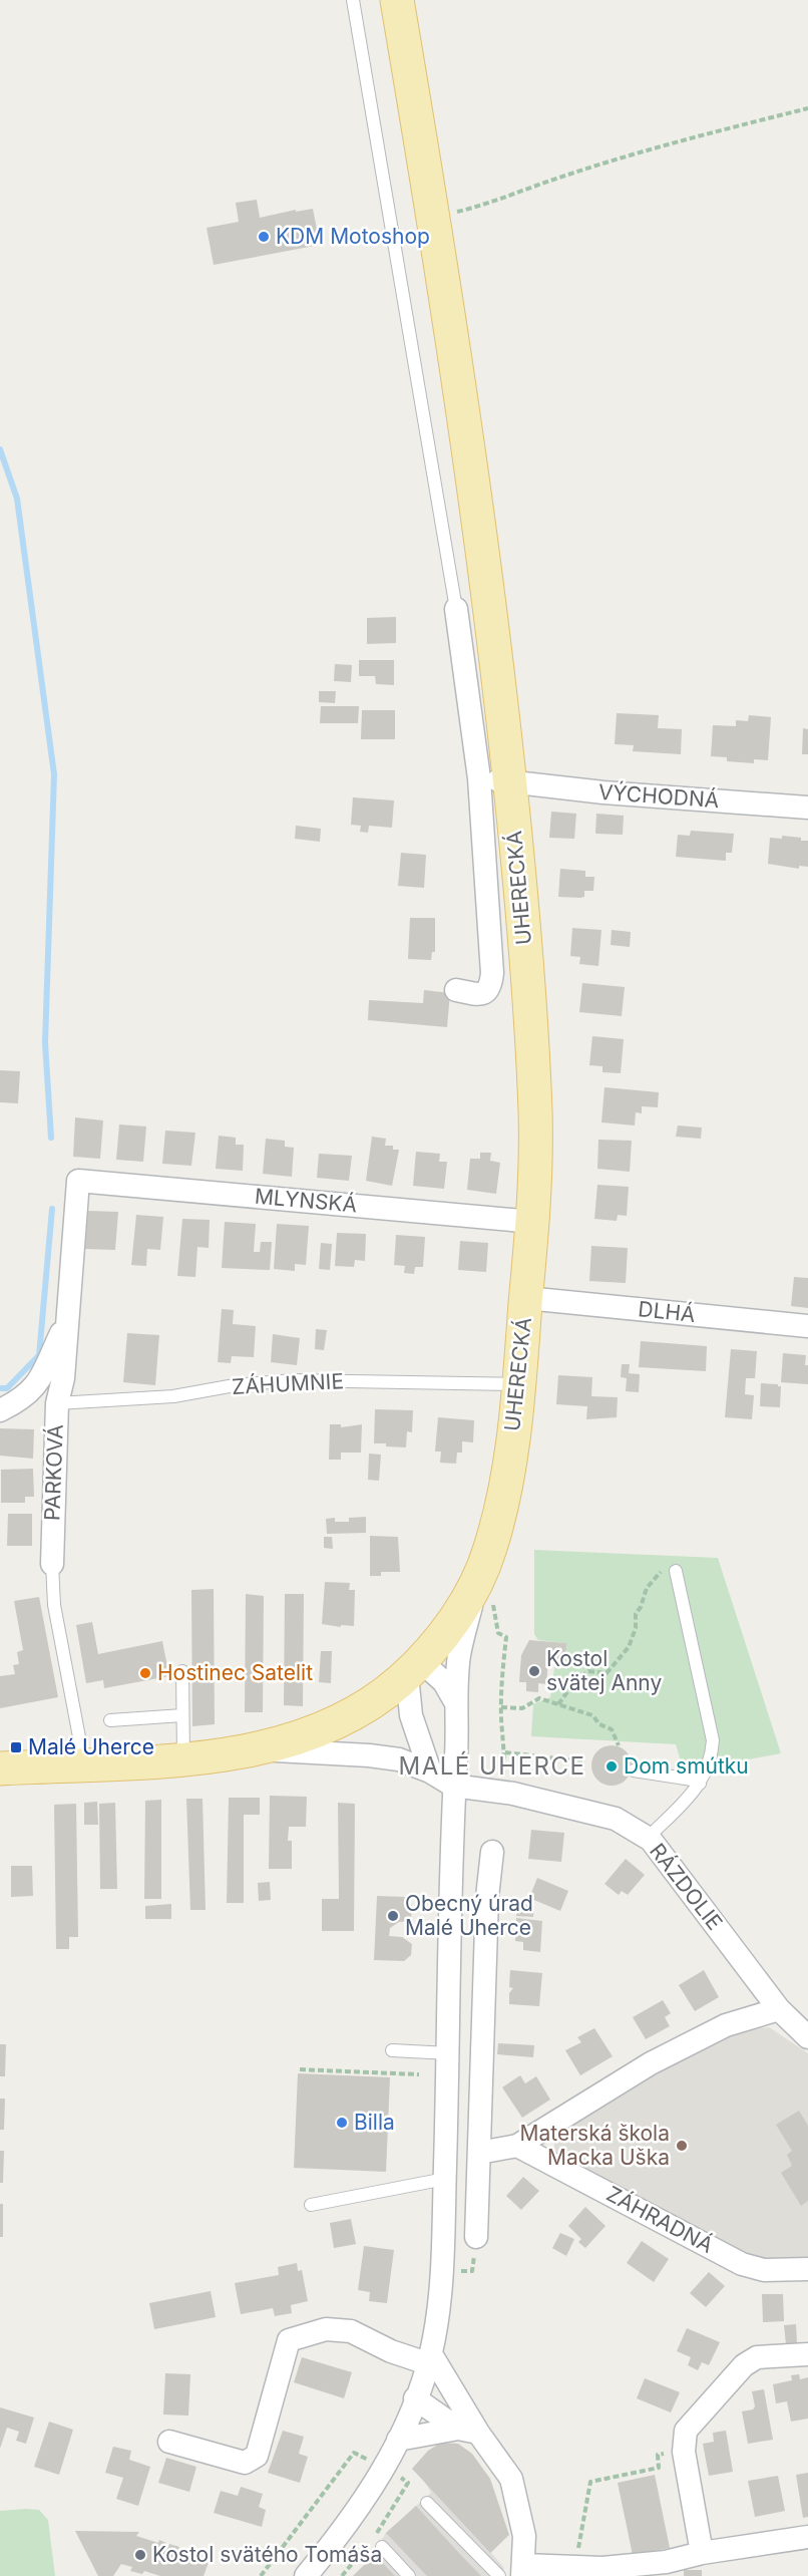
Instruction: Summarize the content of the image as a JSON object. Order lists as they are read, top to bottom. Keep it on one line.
{"streets":{"main road":["UHERECKÁ"],"street":["VÝCHODNÁ","MLYNSKÁ","DLHÁ","PARKOVÁ","RÁZDOLIE","ZÁHRADNÁ"],"lane":["ZÁHUMNIE"]},"crossings":[["VÝCHODNÁ","UHERECKÁ"],["UHERECKÁ","MLYNSKÁ"],["UHERECKÁ","DLHÁ"],["UHERECKÁ","ZÁHUMNIE"],["UHERECKÁ","PARKOVÁ"],["MLYNSKÁ","PARKOVÁ"],["ZÁHUMNIE","PARKOVÁ"]],"districts":["MALÉ UHERCE"],"places":{"other":["KDM Motoshop","Kostol svätej Anny","Hostinec Satelit","Dom smútku","Obecný úrad Malé Uherce","Billa","Materská škola Macka Uška","Kostol svätého Tomáša"],"transit":["Malé Uherce"]}}
